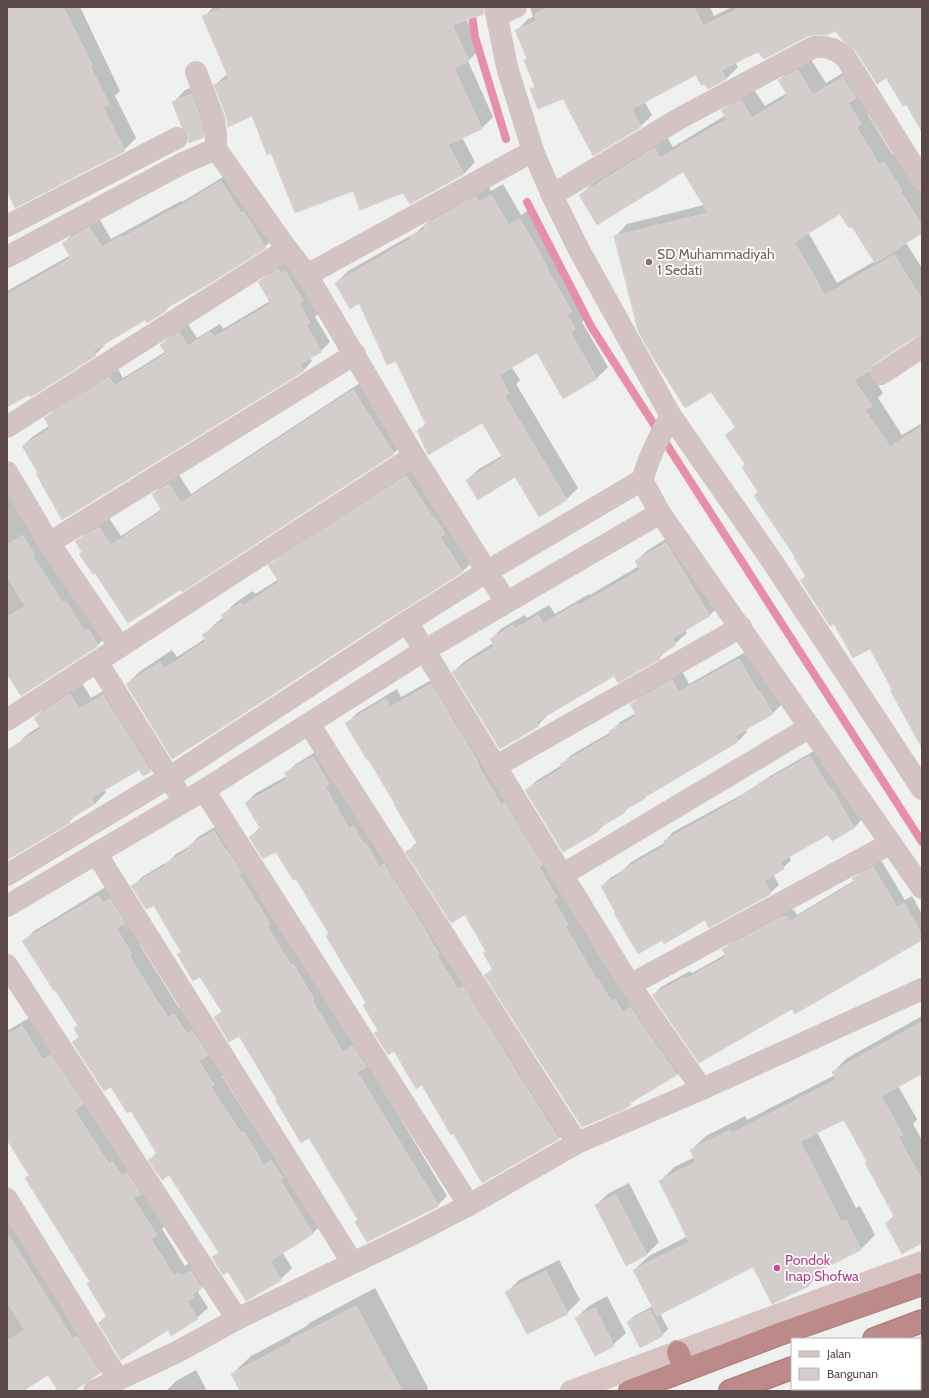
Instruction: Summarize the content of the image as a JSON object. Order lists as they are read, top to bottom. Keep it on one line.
{"places":["SD Muhammadiyah 1 Sedati","Pondok Inap Shofwa"],"legend":["Jalan","Bangunan"]}
